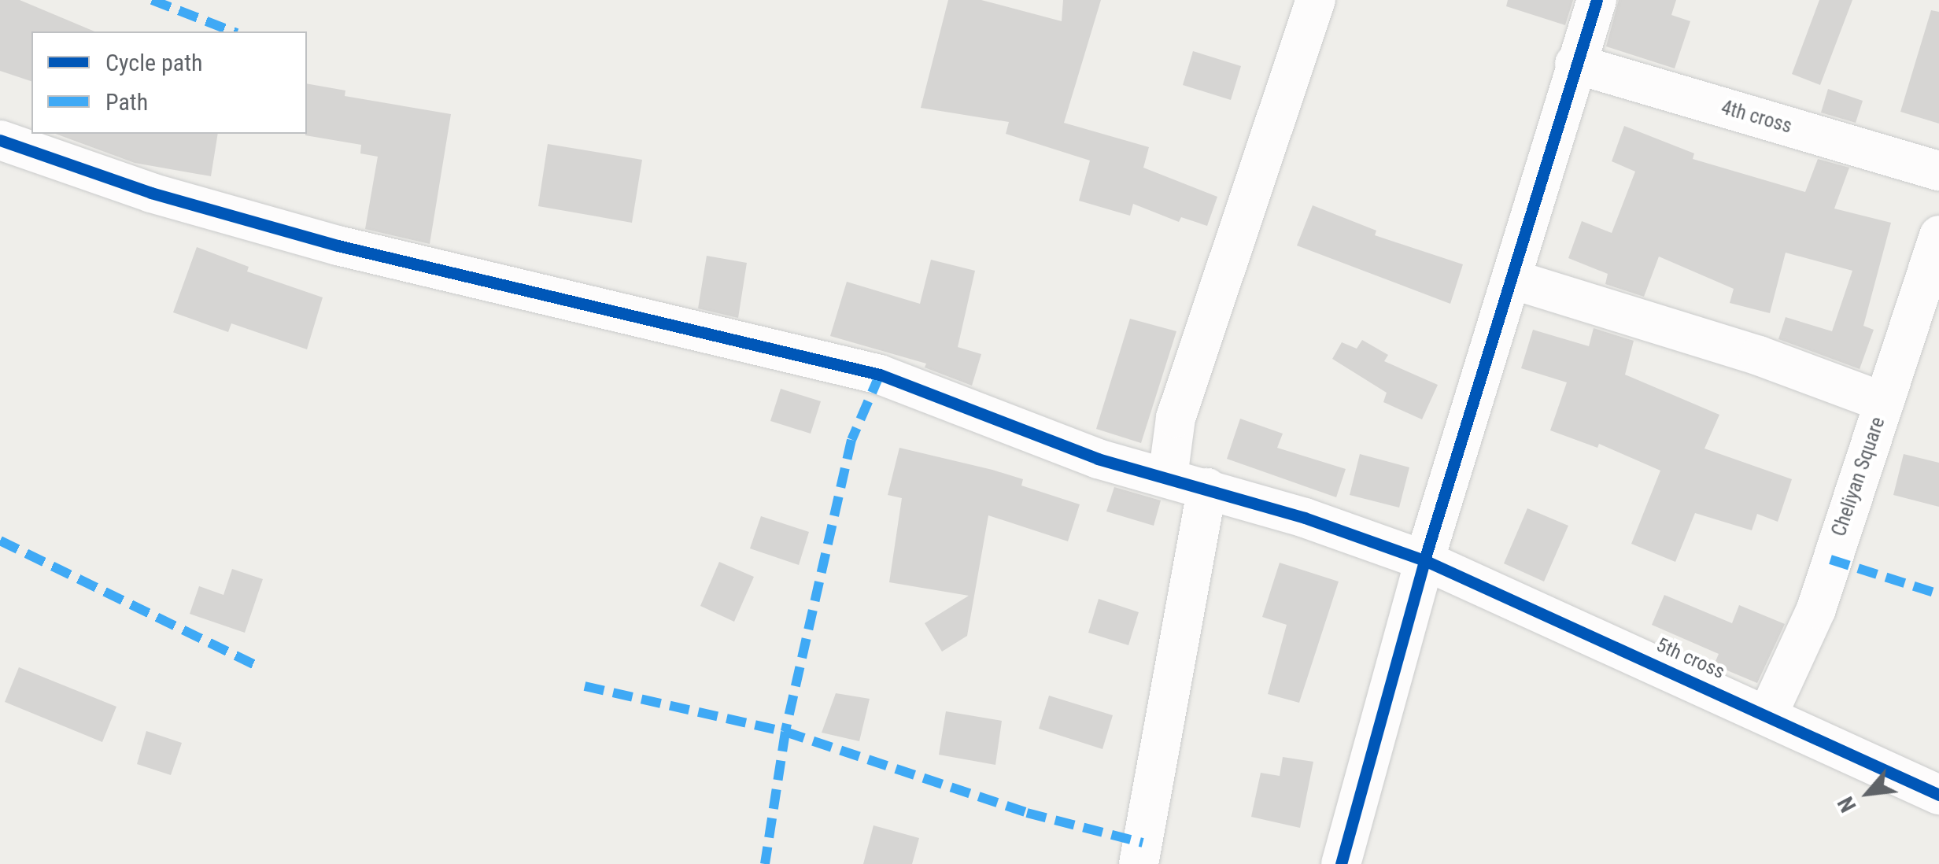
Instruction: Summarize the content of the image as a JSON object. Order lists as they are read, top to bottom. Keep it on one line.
{"streets":{"street":["4th cross","Cheliyan Square","5th cross"]},"crossings":[["Cheliyan Square","5th cross"]],"legend":["Cycle path","Path"],"north":"bottom left"}
